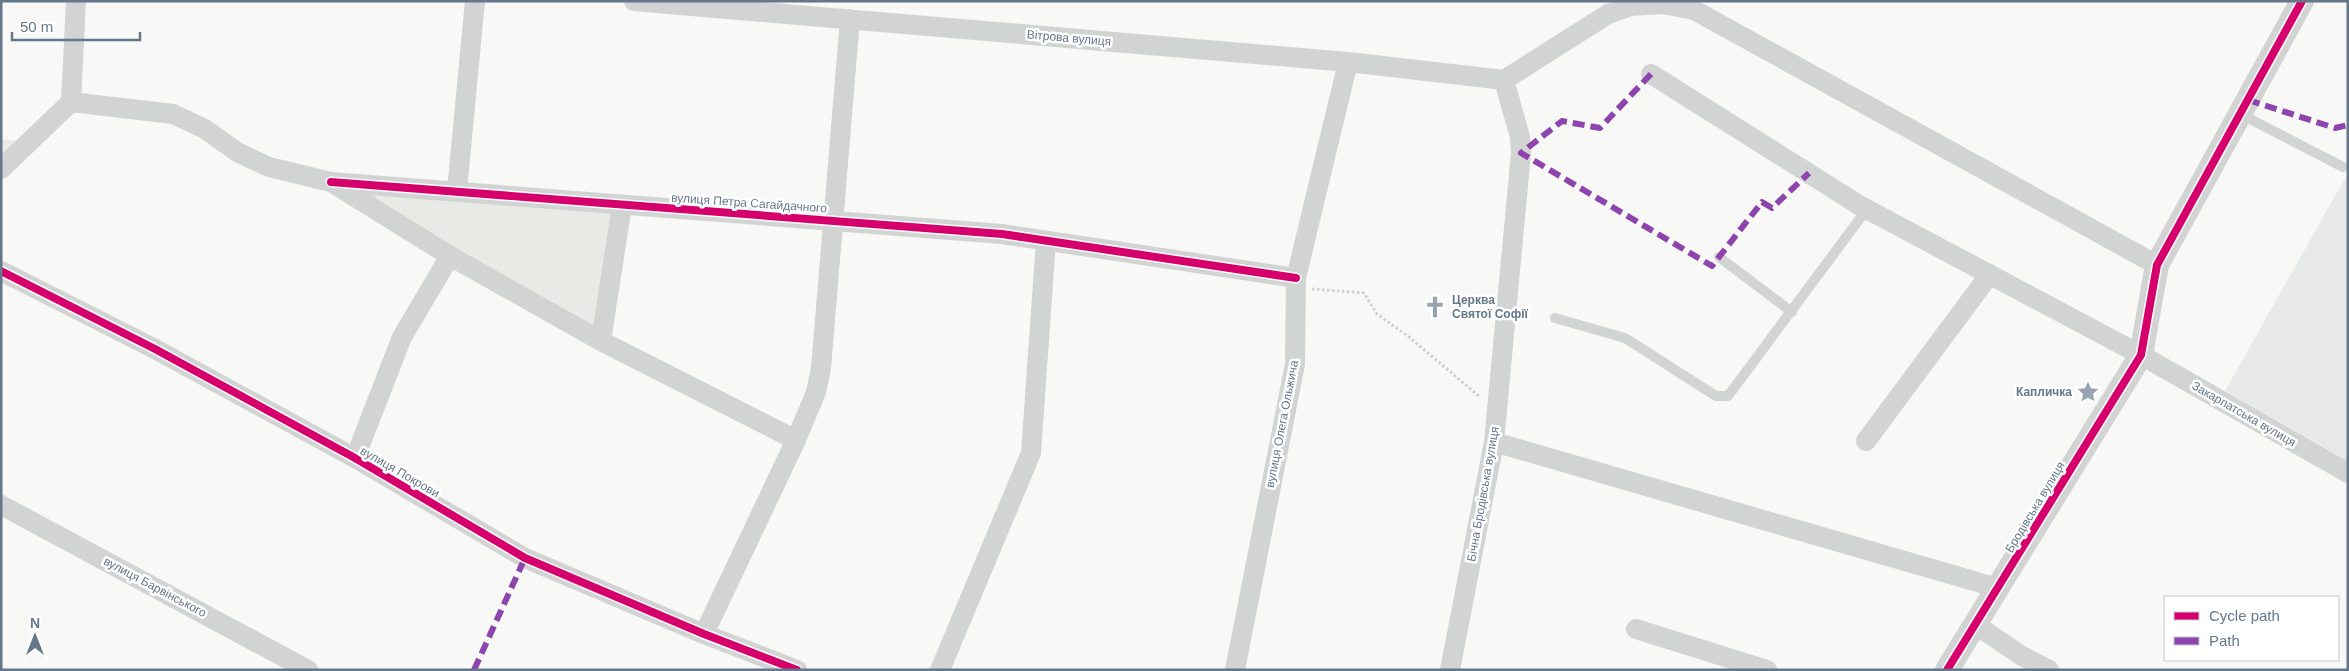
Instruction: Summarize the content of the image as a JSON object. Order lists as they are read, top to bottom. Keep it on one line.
{"streets":{"street":["Вітрова вулиця","вулиця Петра Сагайдачного","Закарпатська вулиця","вулиця Олега Ольжича","вулиця Покрови","Бічна Бродівська вулиця","Бродівська вулиця","вулиця Барвінського"]},"crossings":[["Вітрова вулиця","вулиця Олега Ольжича"],["Вітрова вулиця","Бічна Бродівська вулиця"],["вулиця Петра Сагайдачного","вулиця Олега Ольжича"],["Закарпатська вулиця","Бродівська вулиця"]],"places":{"church":["Церква Святої Софії"],"place":["Капличка"]},"legend":["Cycle path","Path"],"scale_bar":"50 m","north":"top"}
